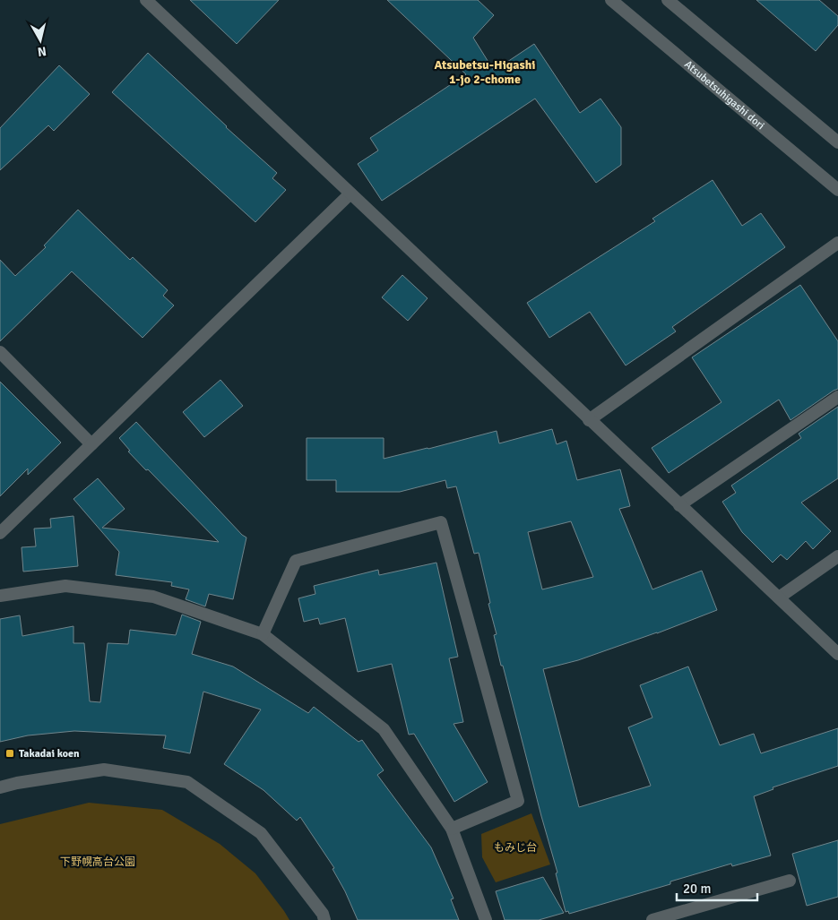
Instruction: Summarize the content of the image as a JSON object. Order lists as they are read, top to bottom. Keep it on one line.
{"streets":{"street":["Atsubetsuhigashi dori"]},"districts":["Atsubetsu-Higashi 1-jo 2-chome"],"parks":["もみじ台","下野幌高台公園"],"places":{"transit":["Takadai koen"]},"scale_bar":"20 m","north":"bottom"}
